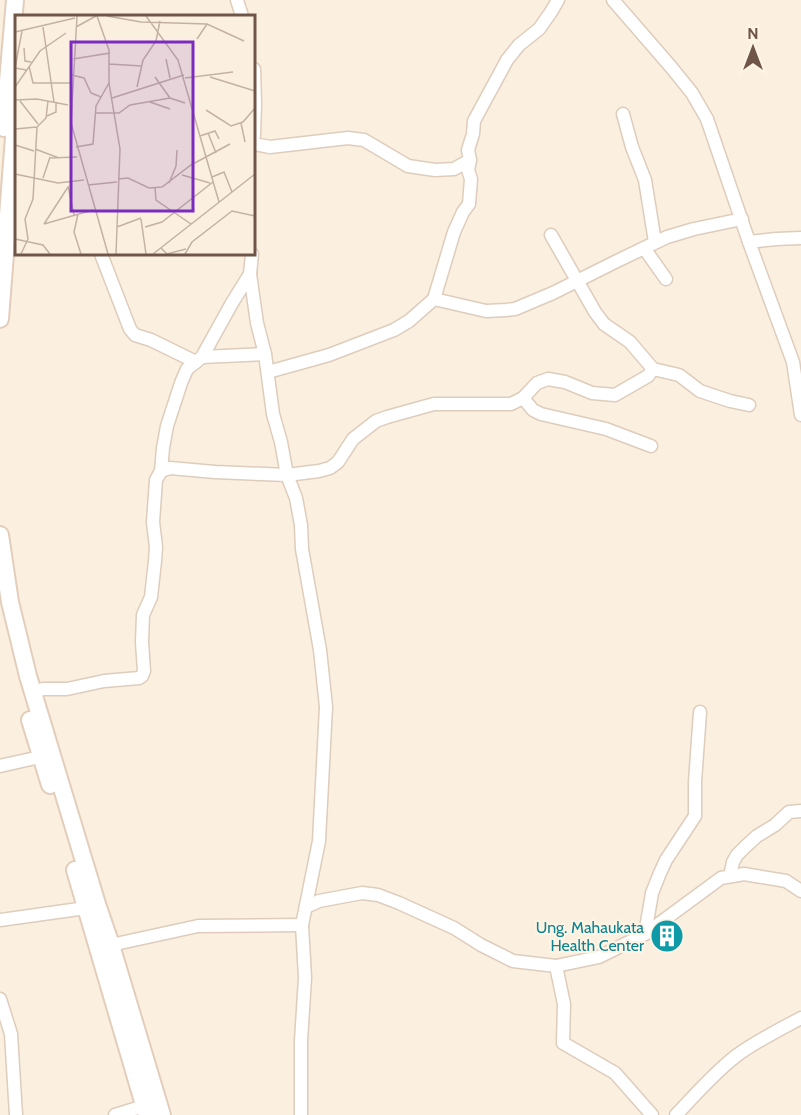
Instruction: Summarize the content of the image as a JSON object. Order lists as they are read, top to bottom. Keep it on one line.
{"places":{"building":["Ung. Mahaukata Health Center"]},"north":"top"}
